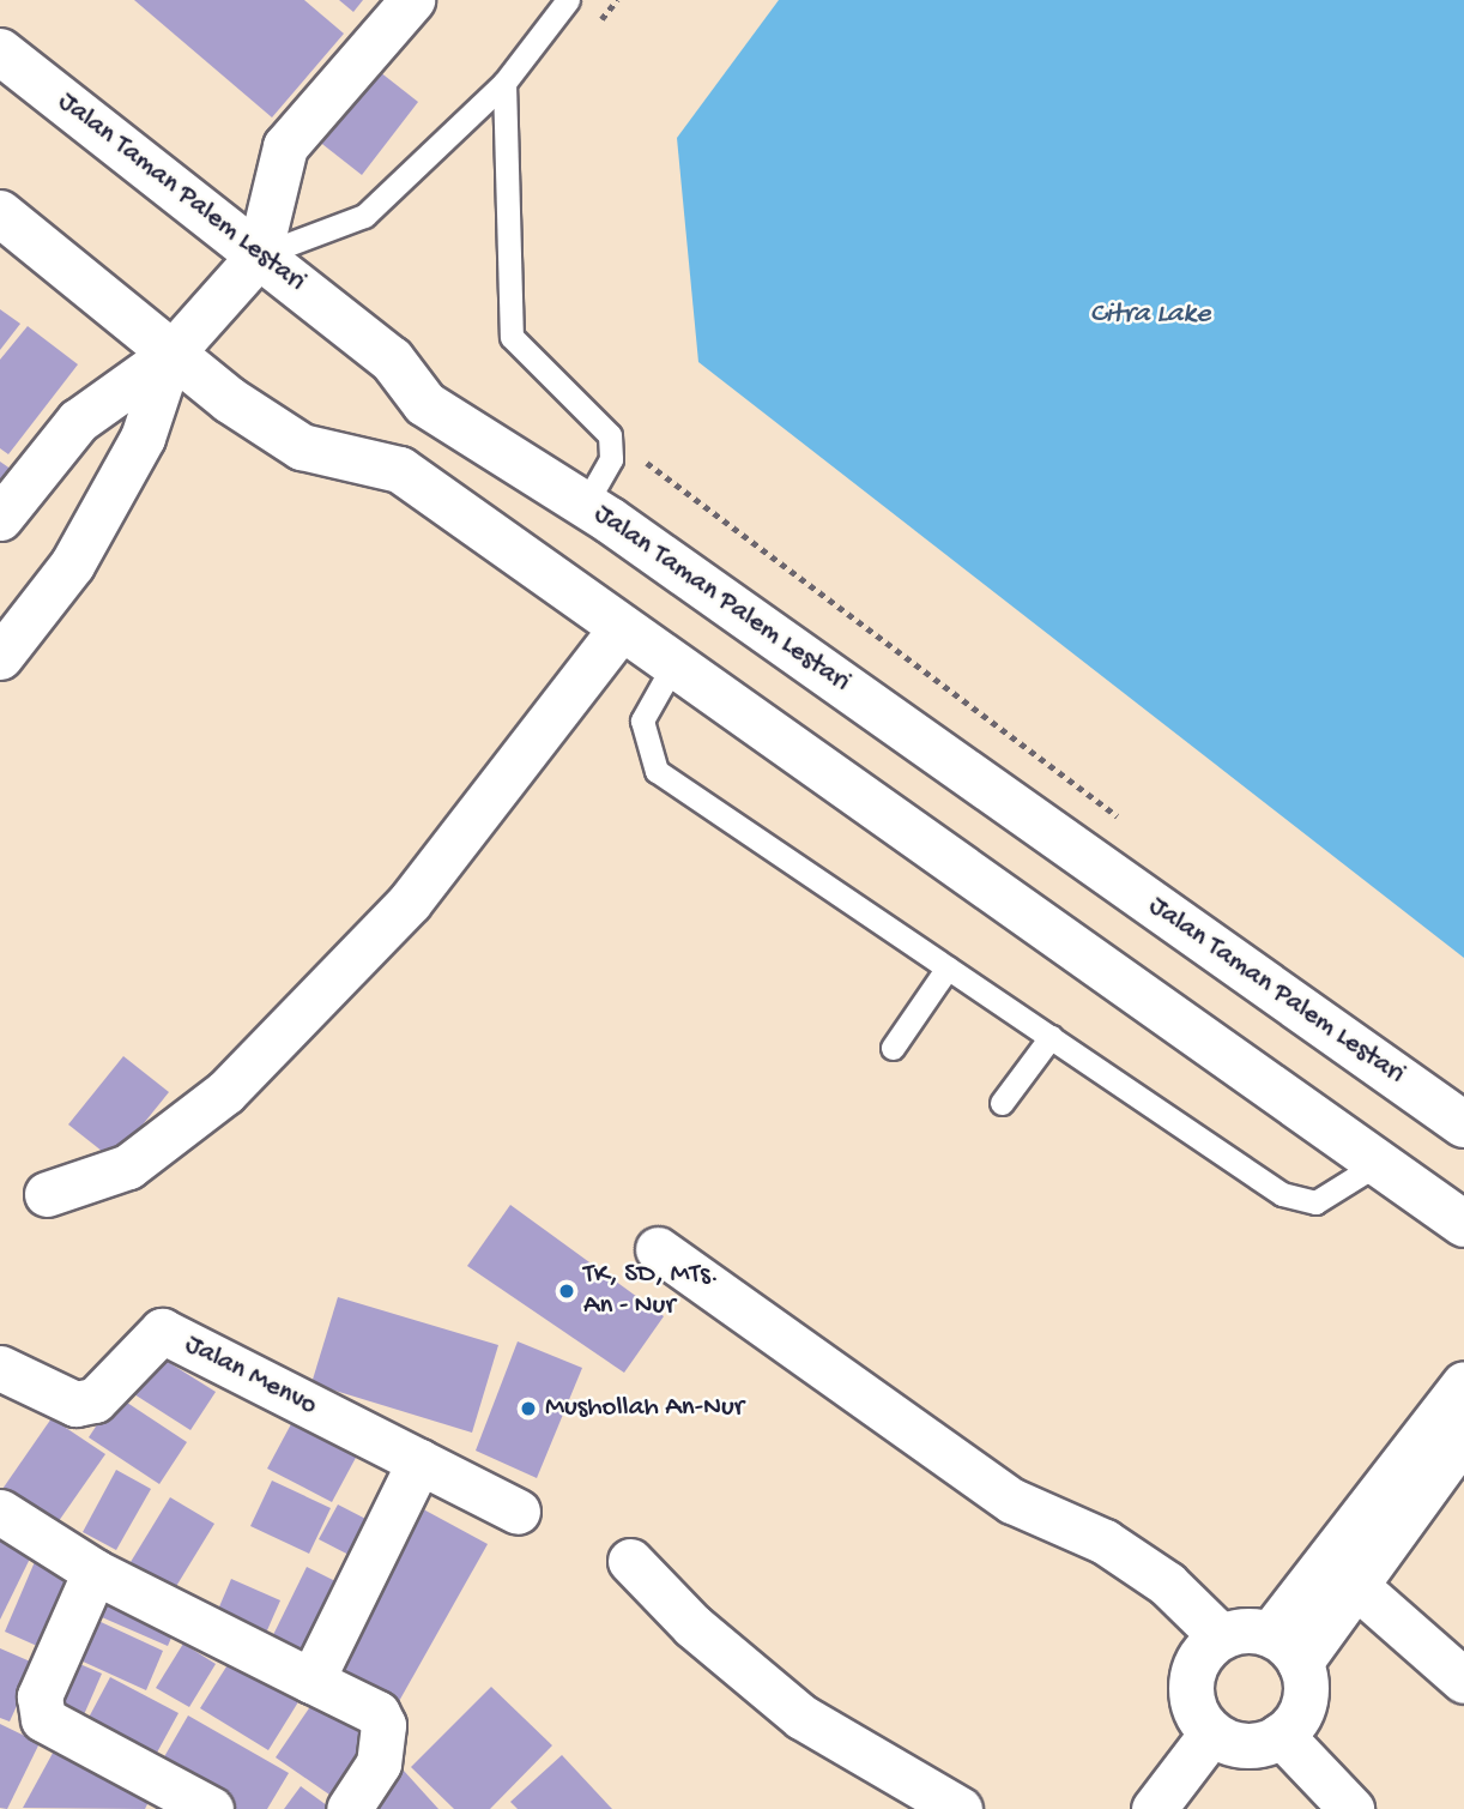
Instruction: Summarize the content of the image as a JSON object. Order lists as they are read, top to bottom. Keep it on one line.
{"streets":{"street":["Jalan Taman Palem Lestari","Jalan Menvo"]},"water":["Citra Lake"],"places":["TK, SD, MTs. An - Nur","Mushollah An-Nur"]}
